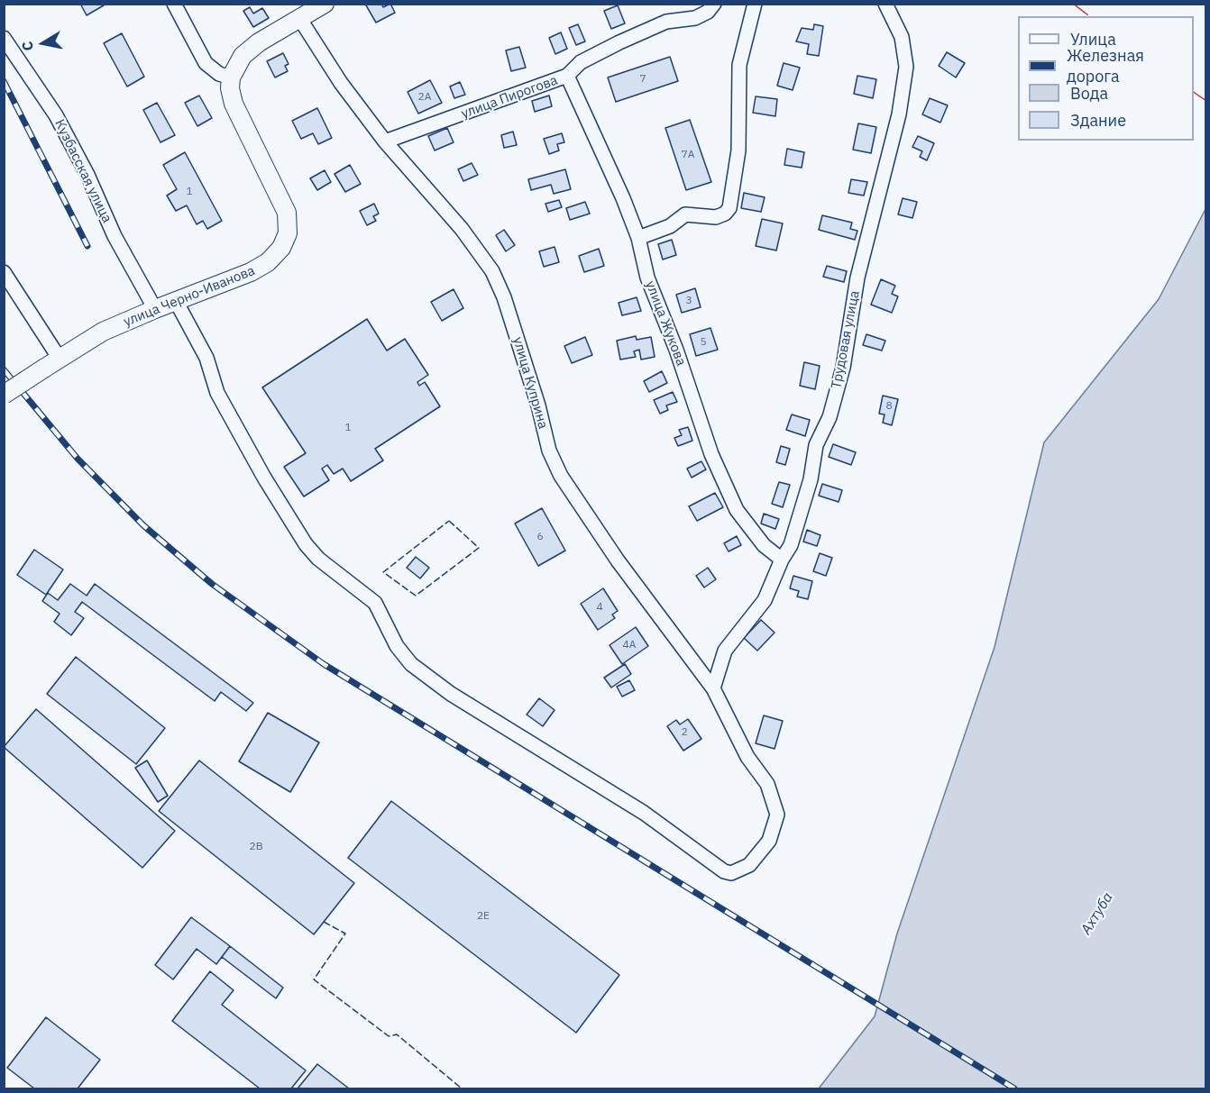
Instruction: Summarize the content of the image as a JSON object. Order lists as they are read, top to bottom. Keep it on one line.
{"streets":{"main road":["улица Черно-Иванова"],"street":["улица Пирогова","Кузбасская улица","улица Жукова","Трудовая улица","улица Куприна"]},"crossings":[["улица Пирогова","улица Жукова"],["улица Пирогова","улица Куприна"],["Кузбасская улица","улица Черно-Иванова"],["улица Черно-Иванова","улица Куприна"],["улица Жукова","Трудовая улица"],["Трудовая улица","улица Куприна"]],"water":["Ахтуба"],"house_numbers":["7","2А","7А","1","3","5","8","1","6","4","4А","2","2В","2Е"],"legend":["Улица","Железная дорога","Вода","Здание"],"north":"left"}
